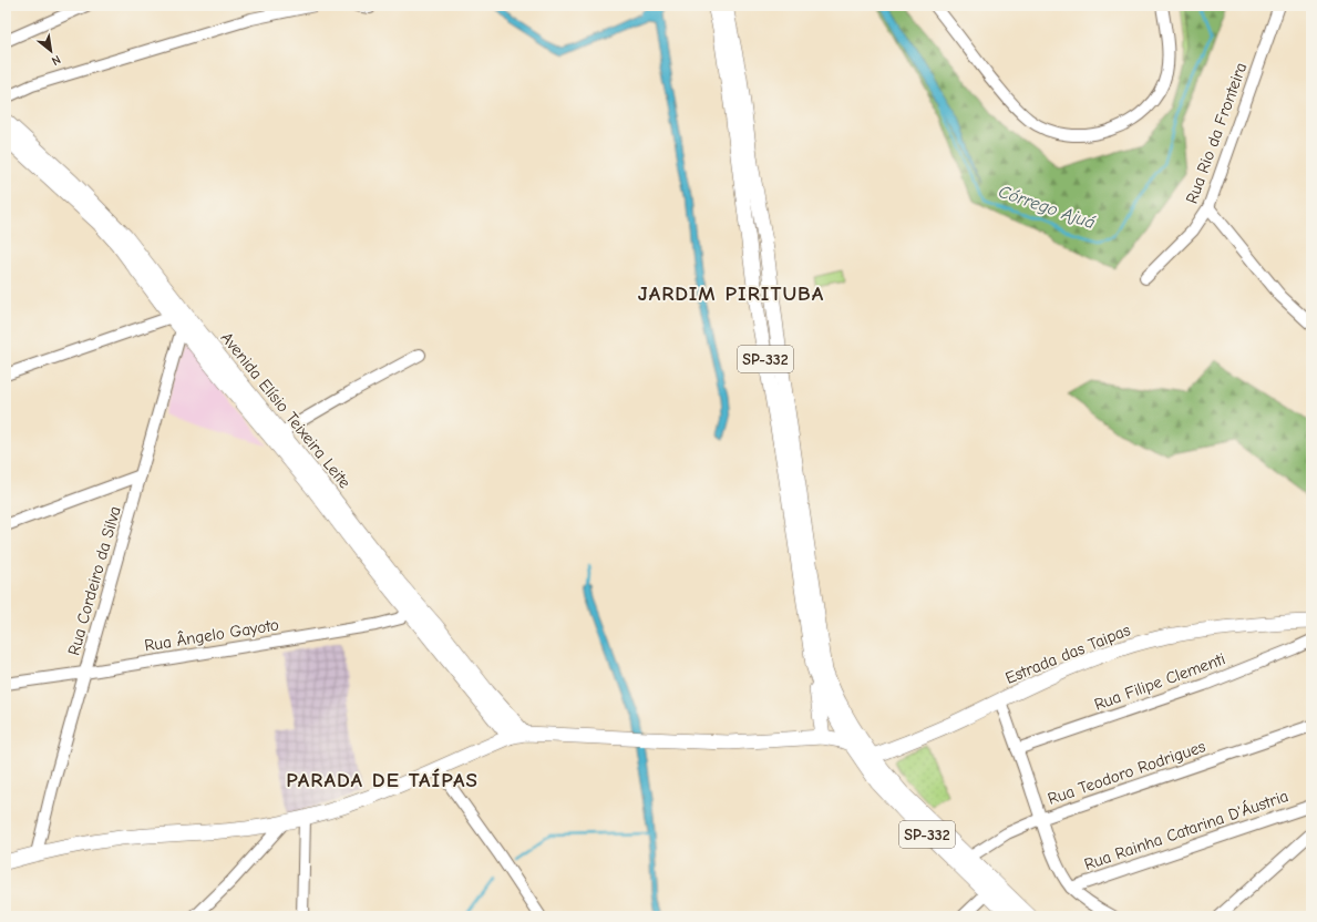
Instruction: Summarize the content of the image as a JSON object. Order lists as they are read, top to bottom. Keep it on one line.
{"streets":{"main road":["SP-332","Avenida Elísio Teixeira Leite","Estrada das Taipas"],"street":["Rua Rio da Fronteira","Rua Cordeiro da Silva","Rua Ângelo Gayoto","Rua Filipe Clementi","Rua Teodoro Rodrigues","Rua Rainha Catarina D'Áustria"]},"crossings":[["SP-332","Estrada das Taipas"],["SP-332","Rua Teodoro Rodrigues"],["Avenida Elísio Teixeira Leite","Rua Cordeiro da Silva"],["Avenida Elísio Teixeira Leite","Rua Ângelo Gayoto"],["Rua Cordeiro da Silva","Rua Ângelo Gayoto"]],"districts":["JARDIM PIRITUBA","PARADA DE TAÍPAS"],"water":["Córrego Ajuá"],"north":"bottom right"}
